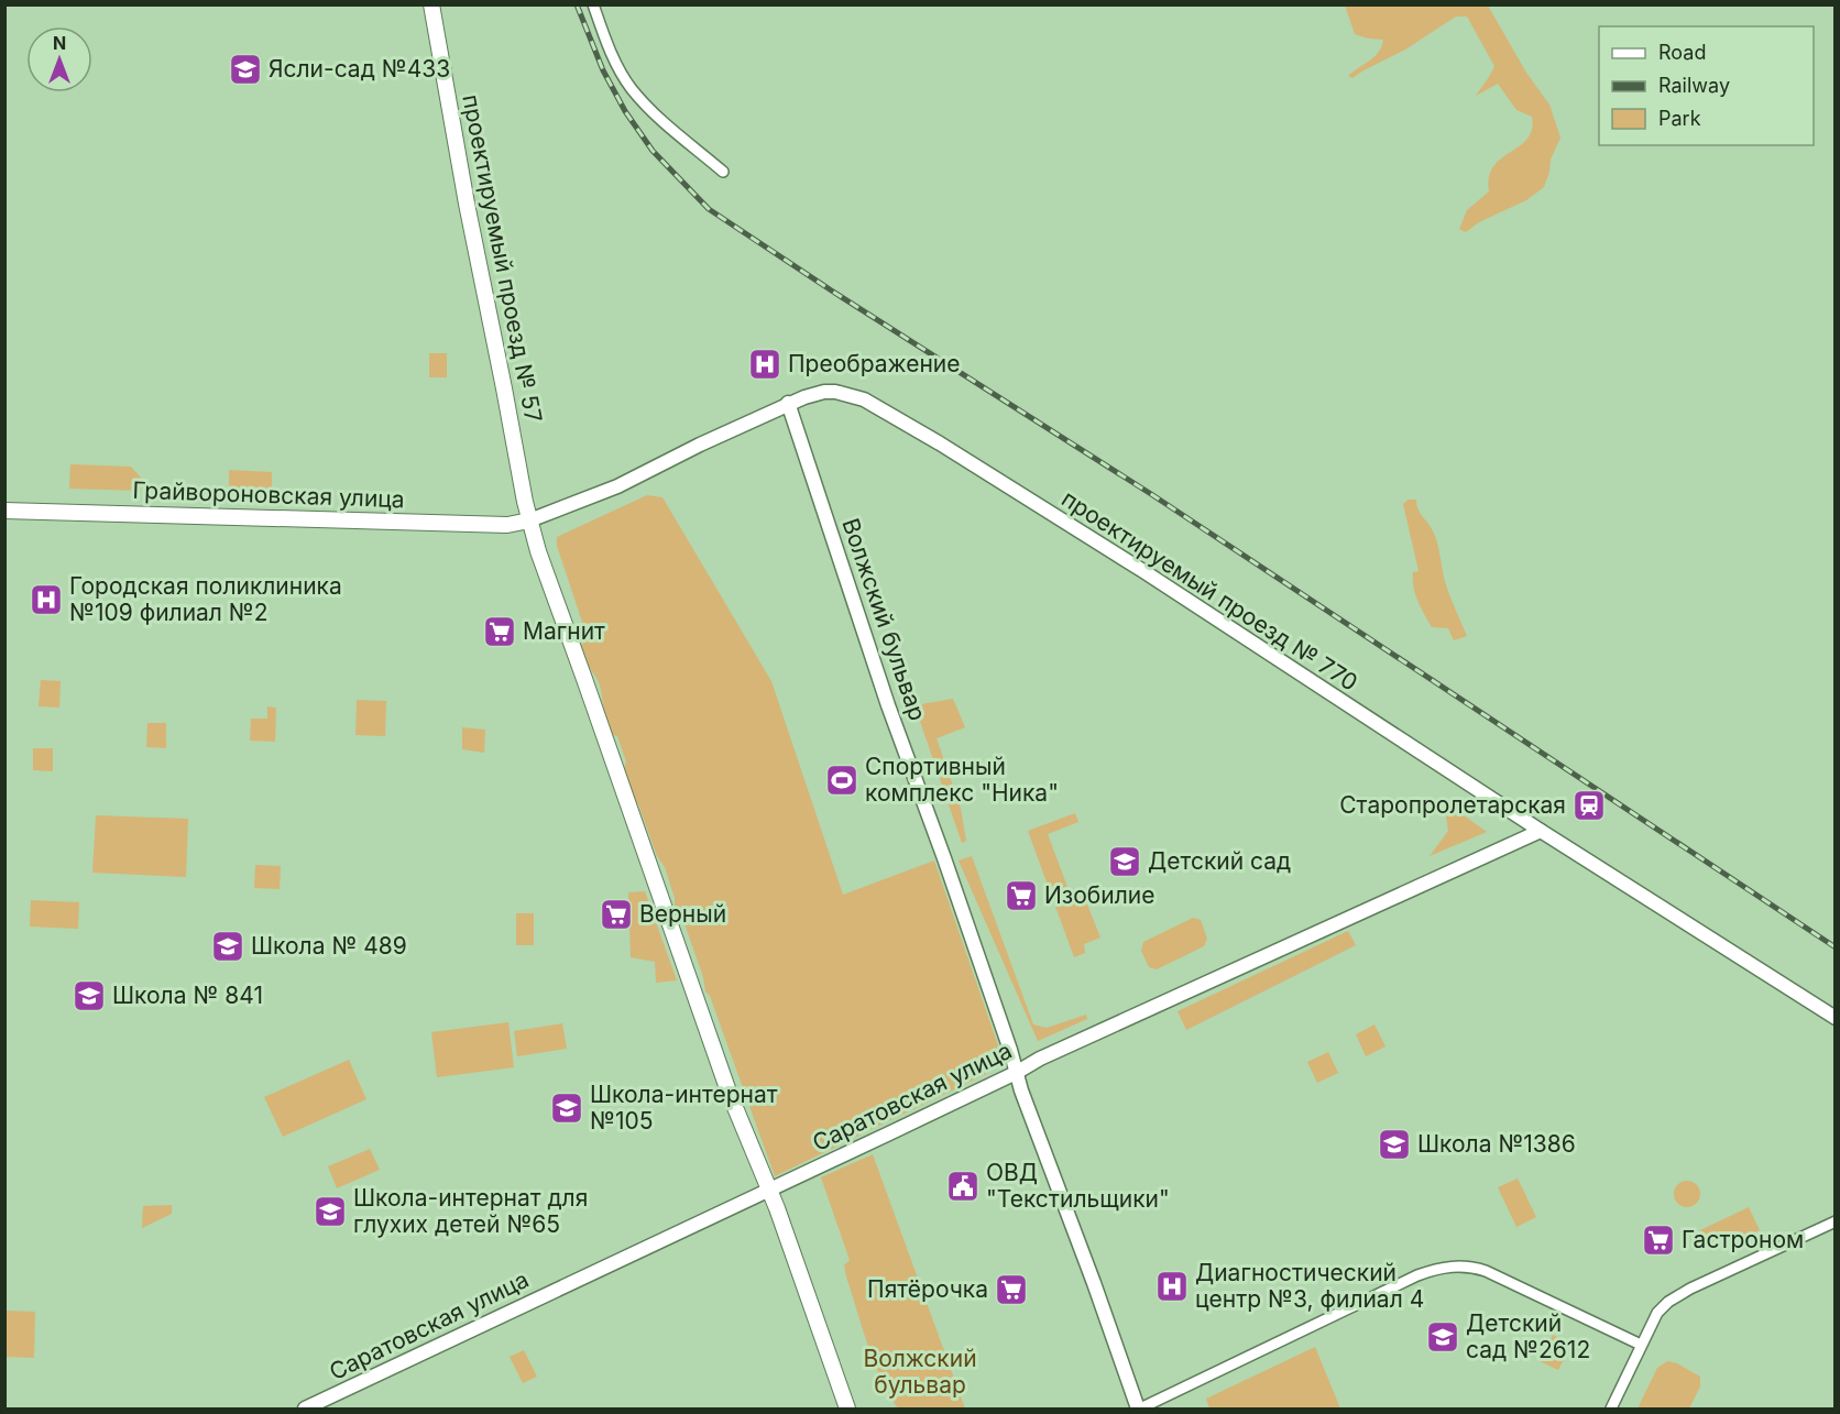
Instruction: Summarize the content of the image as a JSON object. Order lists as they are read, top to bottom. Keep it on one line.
{"streets":{"main road":["проектируемый проезд № 57","Грайвороновская улица"],"street":["проектируемый проезд № 770","Волжский бульвар","Саратовская улица"]},"crossings":[["проектируемый проезд № 57","Грайвороновская улица"],["проектируемый проезд № 57","проектируемый проезд № 770"],["Грайвороновская улица","проектируемый проезд № 770"],["проектируемый проезд № 770","Волжский бульвар"],["проектируемый проезд № 770","Саратовская улица"],["Волжский бульвар","Саратовская улица"]],"parks":["Волжский бульвар"],"places":{"school or university":["Ясли-сад №433","Детский сад","Школа № 489","Школа № 841","Школа-интернат №105","Школа №1386","Школа-интернат для глухих детей №65","Детский сад №2612"],"hospital":["Преображение","Городская поликлиника №109 филиал №2","Диагностический центр №3, филиал 4"],"supermarket":["Магнит","Изобилие","Верный","Гастроном","Пятёрочка"],"sports":["Спортивный комплекс \"Ника\""],"station":["Старопролетарская"],"public building":["ОВД \"Текстильщики\""]},"legend":["Road","Railway","Park"],"north":"top"}
